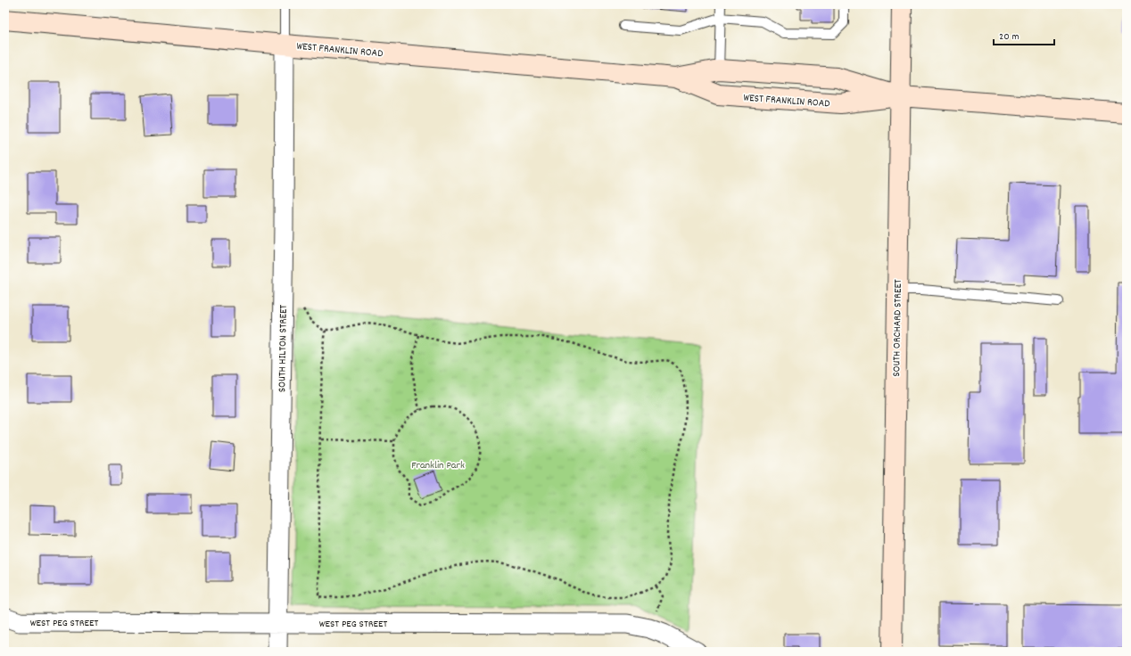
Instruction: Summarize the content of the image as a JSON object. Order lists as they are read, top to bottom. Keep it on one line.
{"streets":{"street":["WEST FRANKLIN ROAD","SOUTH ORCHARD STREET","SOUTH HILTON STREET","WEST PEG STREET"]},"crossings":[["WEST FRANKLIN ROAD","SOUTH ORCHARD STREET"],["WEST FRANKLIN ROAD","SOUTH HILTON STREET"],["SOUTH HILTON STREET","WEST PEG STREET"]],"parks":["Franklin Park"],"scale_bar":"20 m"}
